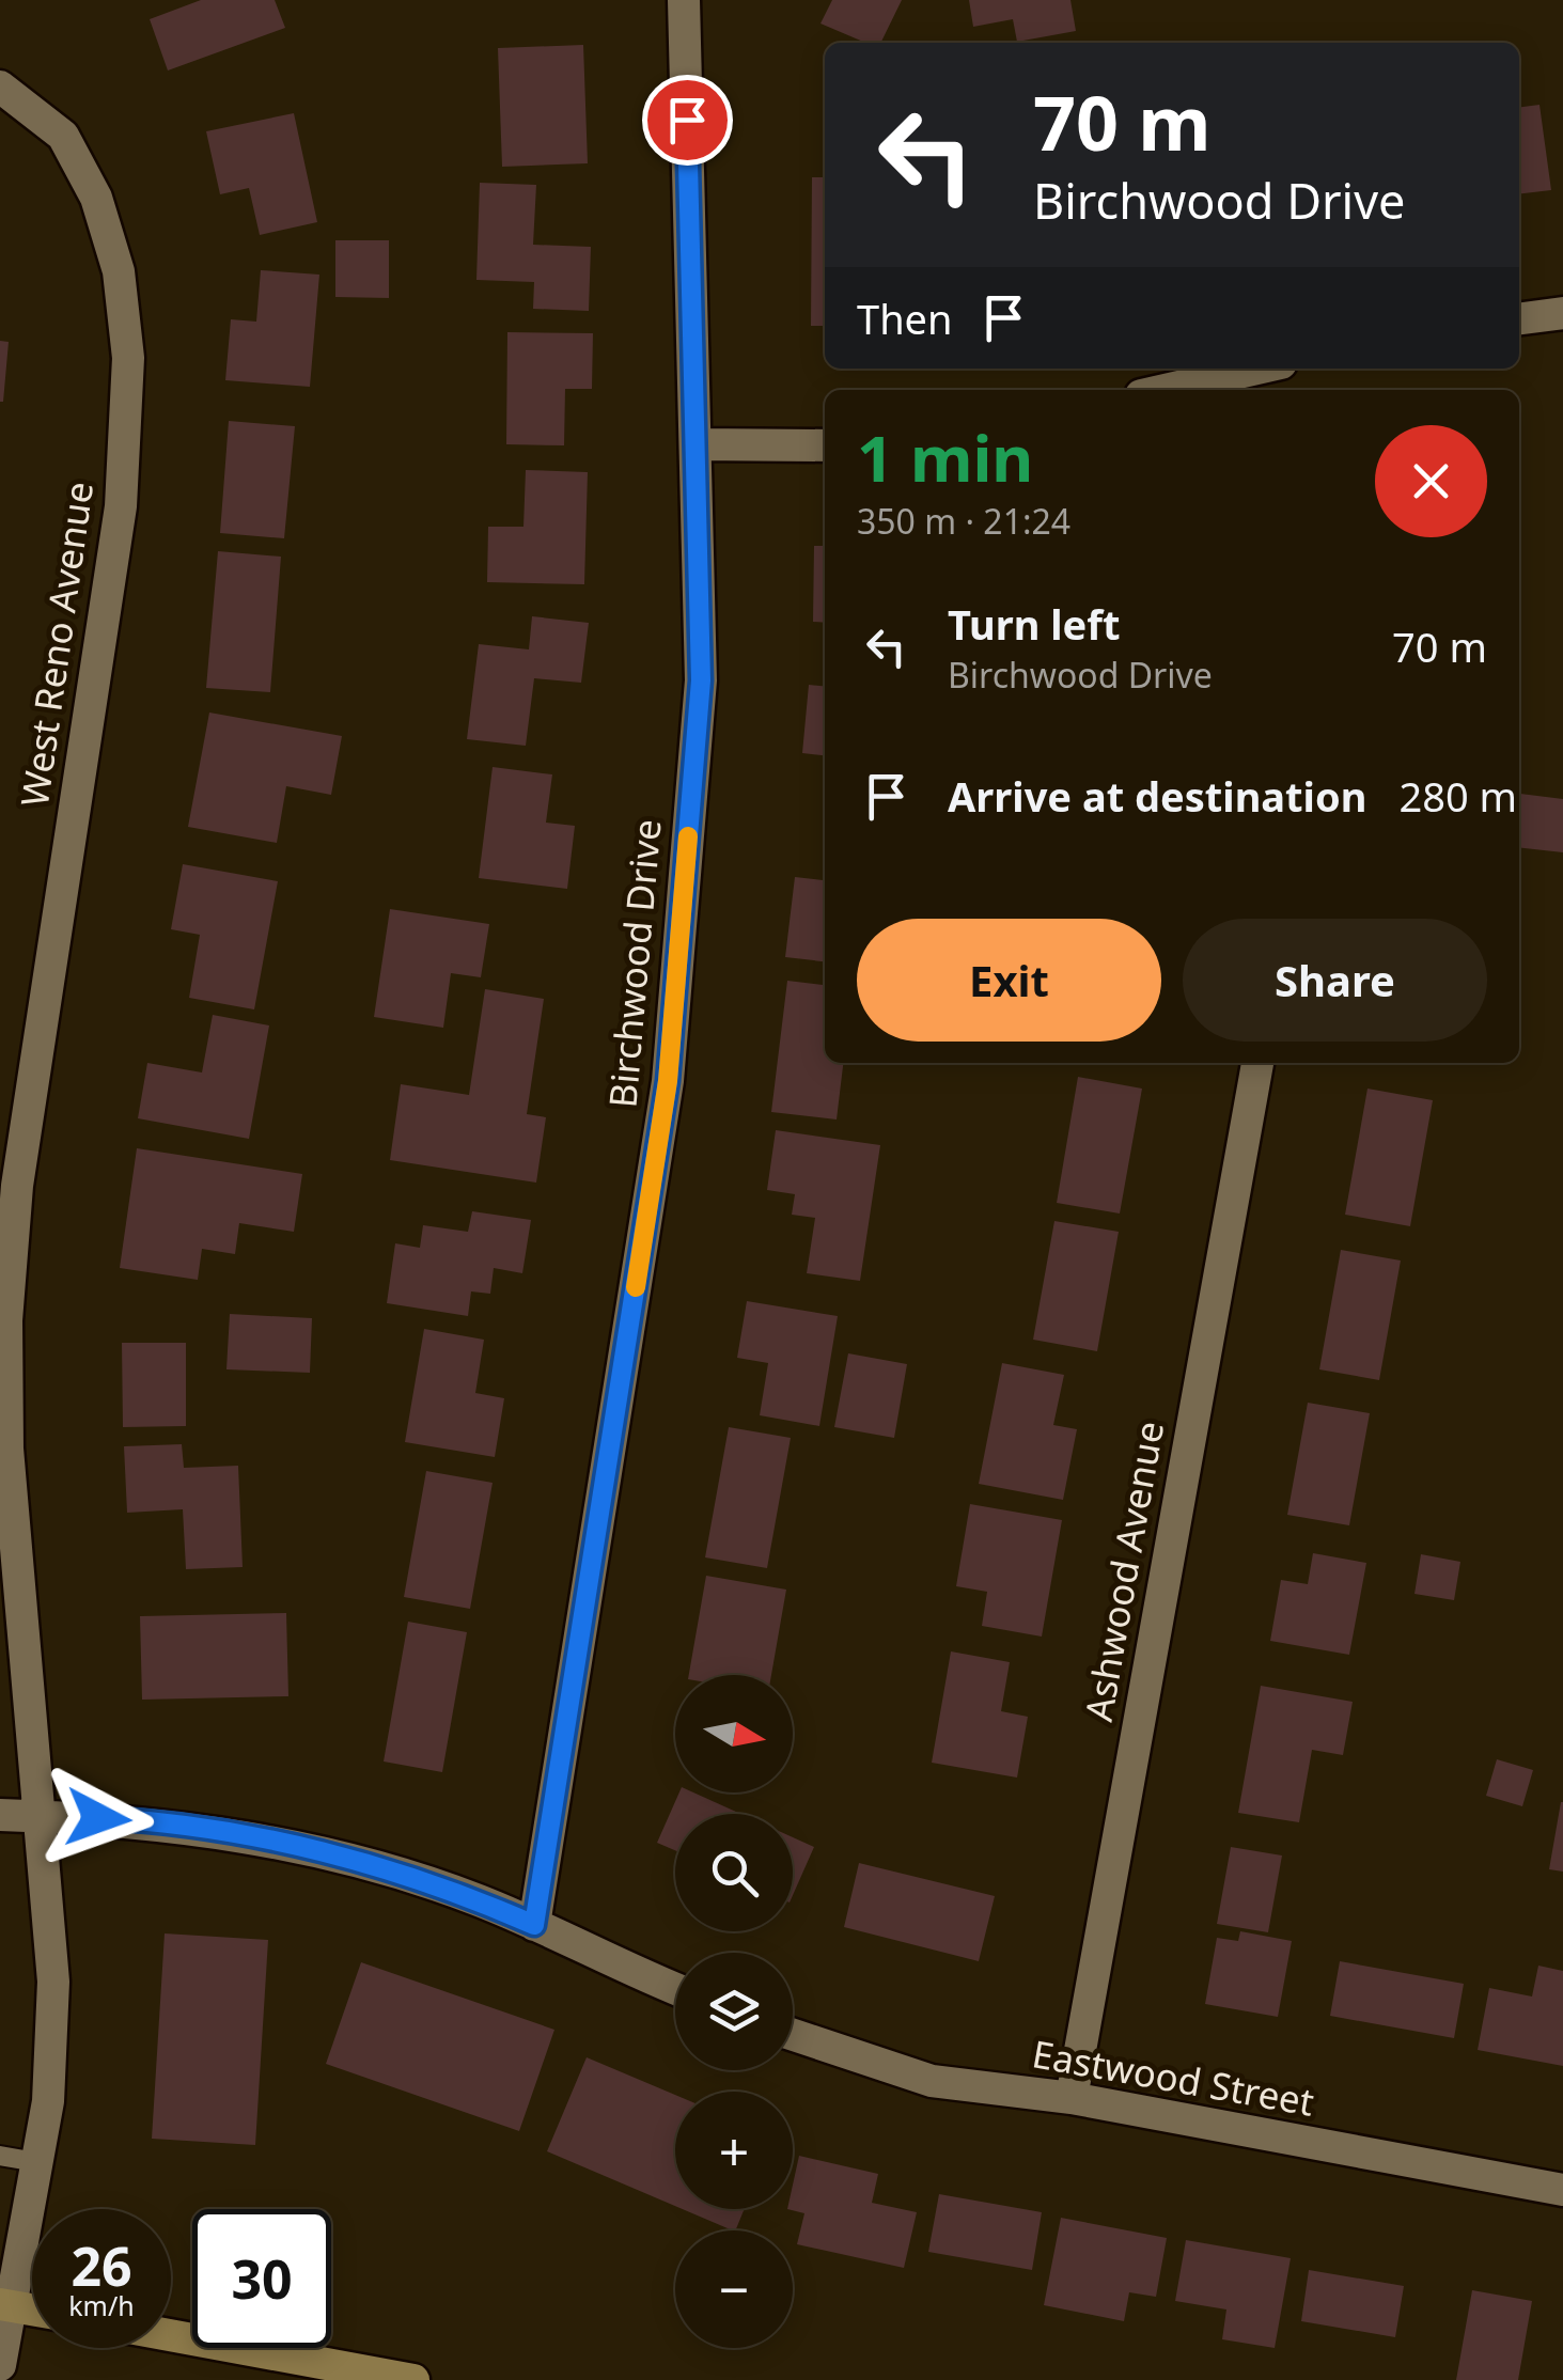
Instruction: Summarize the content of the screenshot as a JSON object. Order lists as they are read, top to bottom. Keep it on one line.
{"streets":{"street":["West Reno Avenue","Birchwood Drive","Ashwood Avenue","Eastwood Street"]},"crossings":[["Ashwood Avenue","Eastwood Street"]],"north":"right","page":{"turn":["70 m","Birchwood Drive"],"then":"Then","heading":["1 min","350 m · 21:24"],"list":[{"name":"Turn left","note":"Birchwood Drive","value":"70 m"},{"name":"Arrive at destination","value":"280 m"}],"buttons":["Exit","Share"],"map_buttons":["+","−"],"speed":"26 km/h","limit":"30"}}
